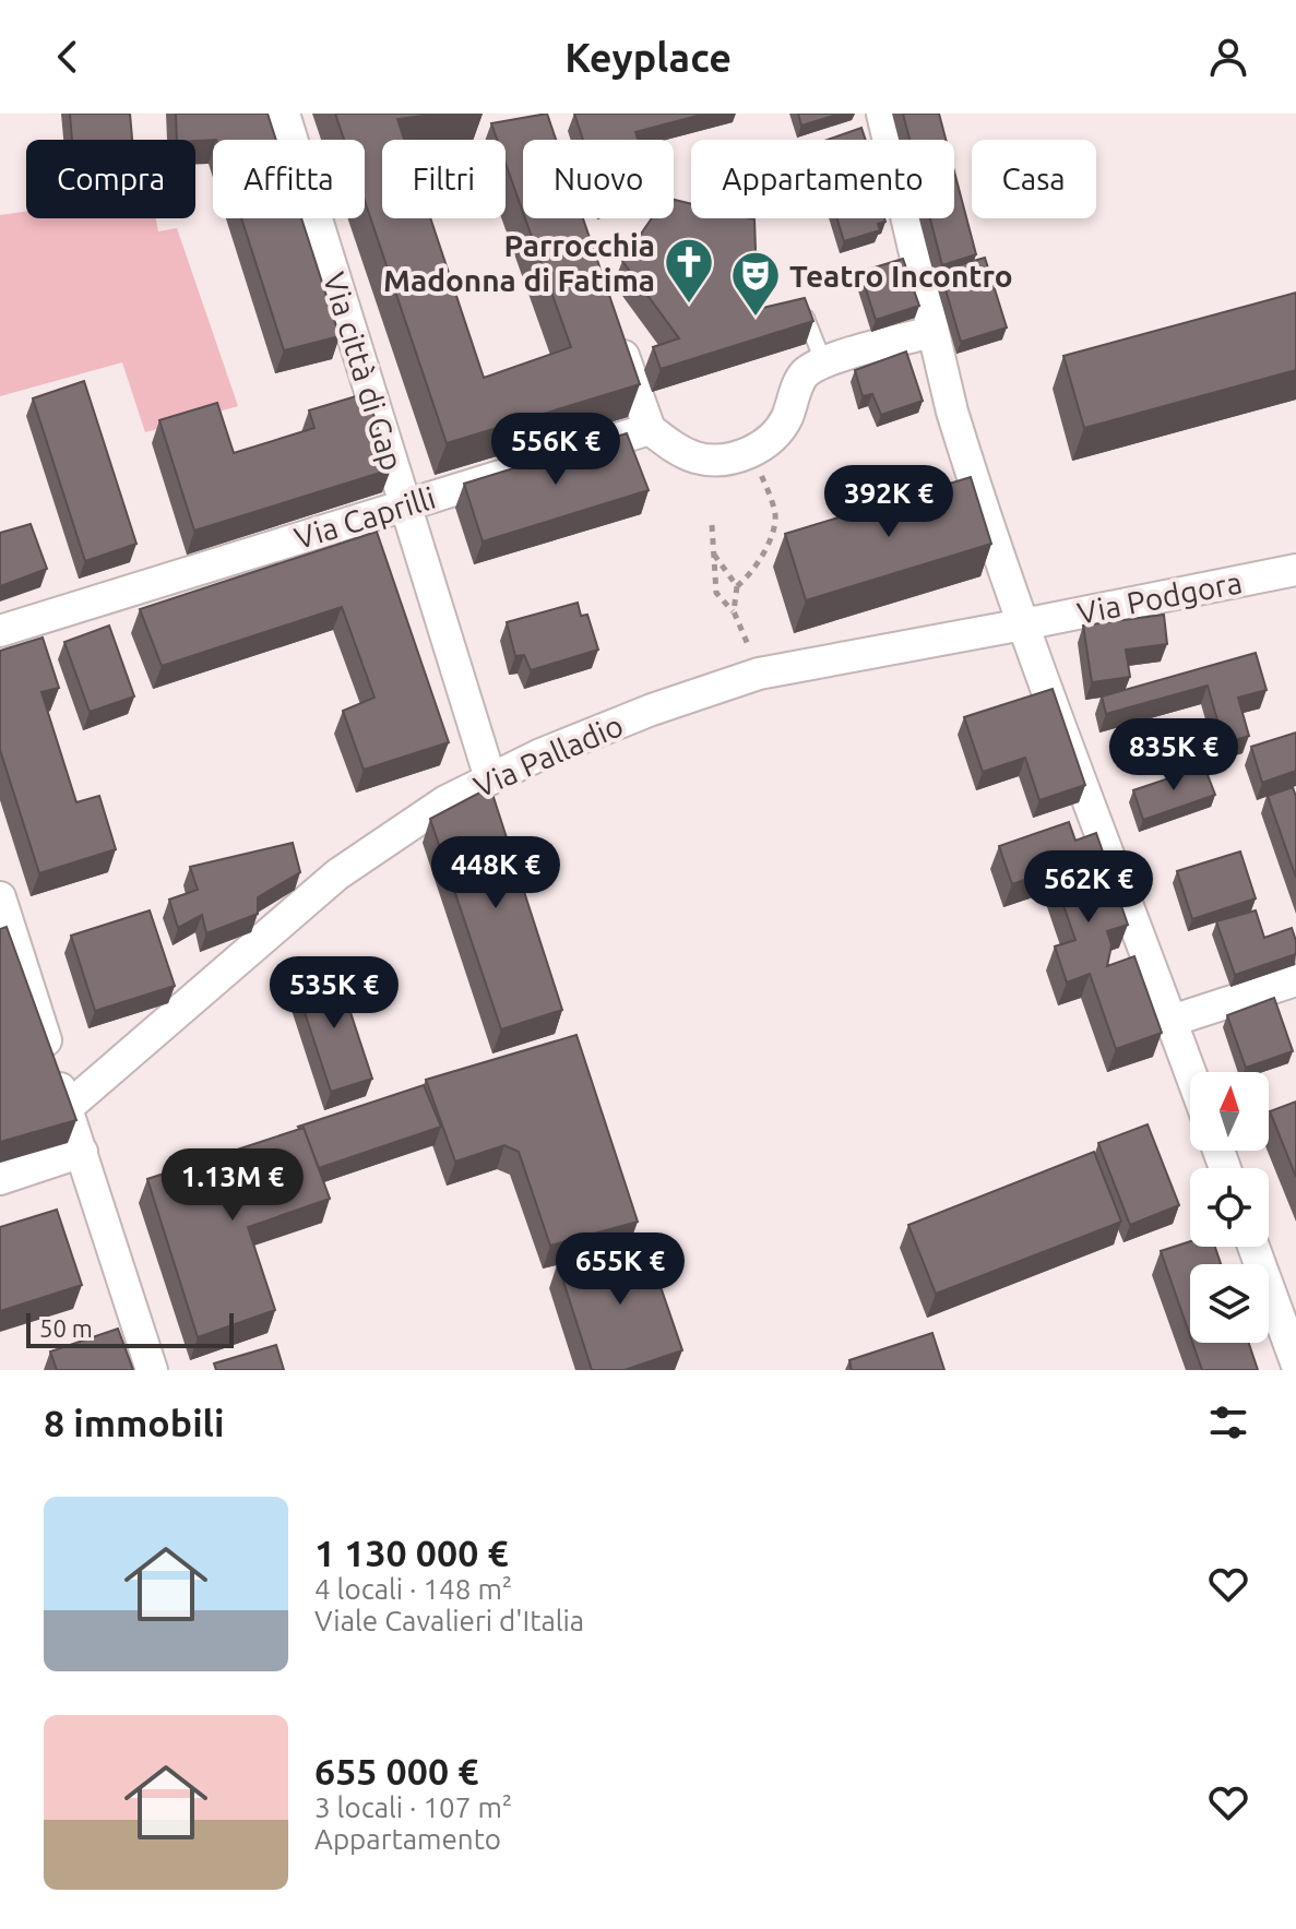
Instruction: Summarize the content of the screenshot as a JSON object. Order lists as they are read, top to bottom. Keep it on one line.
{"streets":{"street":["Via città di Gap","Via Caprilli","Via Podgora","Via Palladio"]},"crossings":[["Via città di Gap","Via Caprilli"],["Via città di Gap","Via Palladio"],["Via Podgora","Via Palladio"]],"places":{"church":["Parrocchia Madonna di Fatima"],"theatre":["Teatro Incontro"]},"scale_bar":"50 m","north":"top","page":{"header":"Keyplace","chip":["Compra","Affitta","Filtri","Nuovo","Appartamento","Casa"],"price":["556K €","392K €","835K €","448K €","562K €","535K €","1.13M €","655K €"],"scale":"50 m","heading":"8 immobili","list":[{"name":"1 130 000 €","note":"4 locali · 148 m² · Viale Cavalieri d'Italia"},{"name":"655 000 €","note":"3 locali · 107 m² · Appartamento"}]}}
